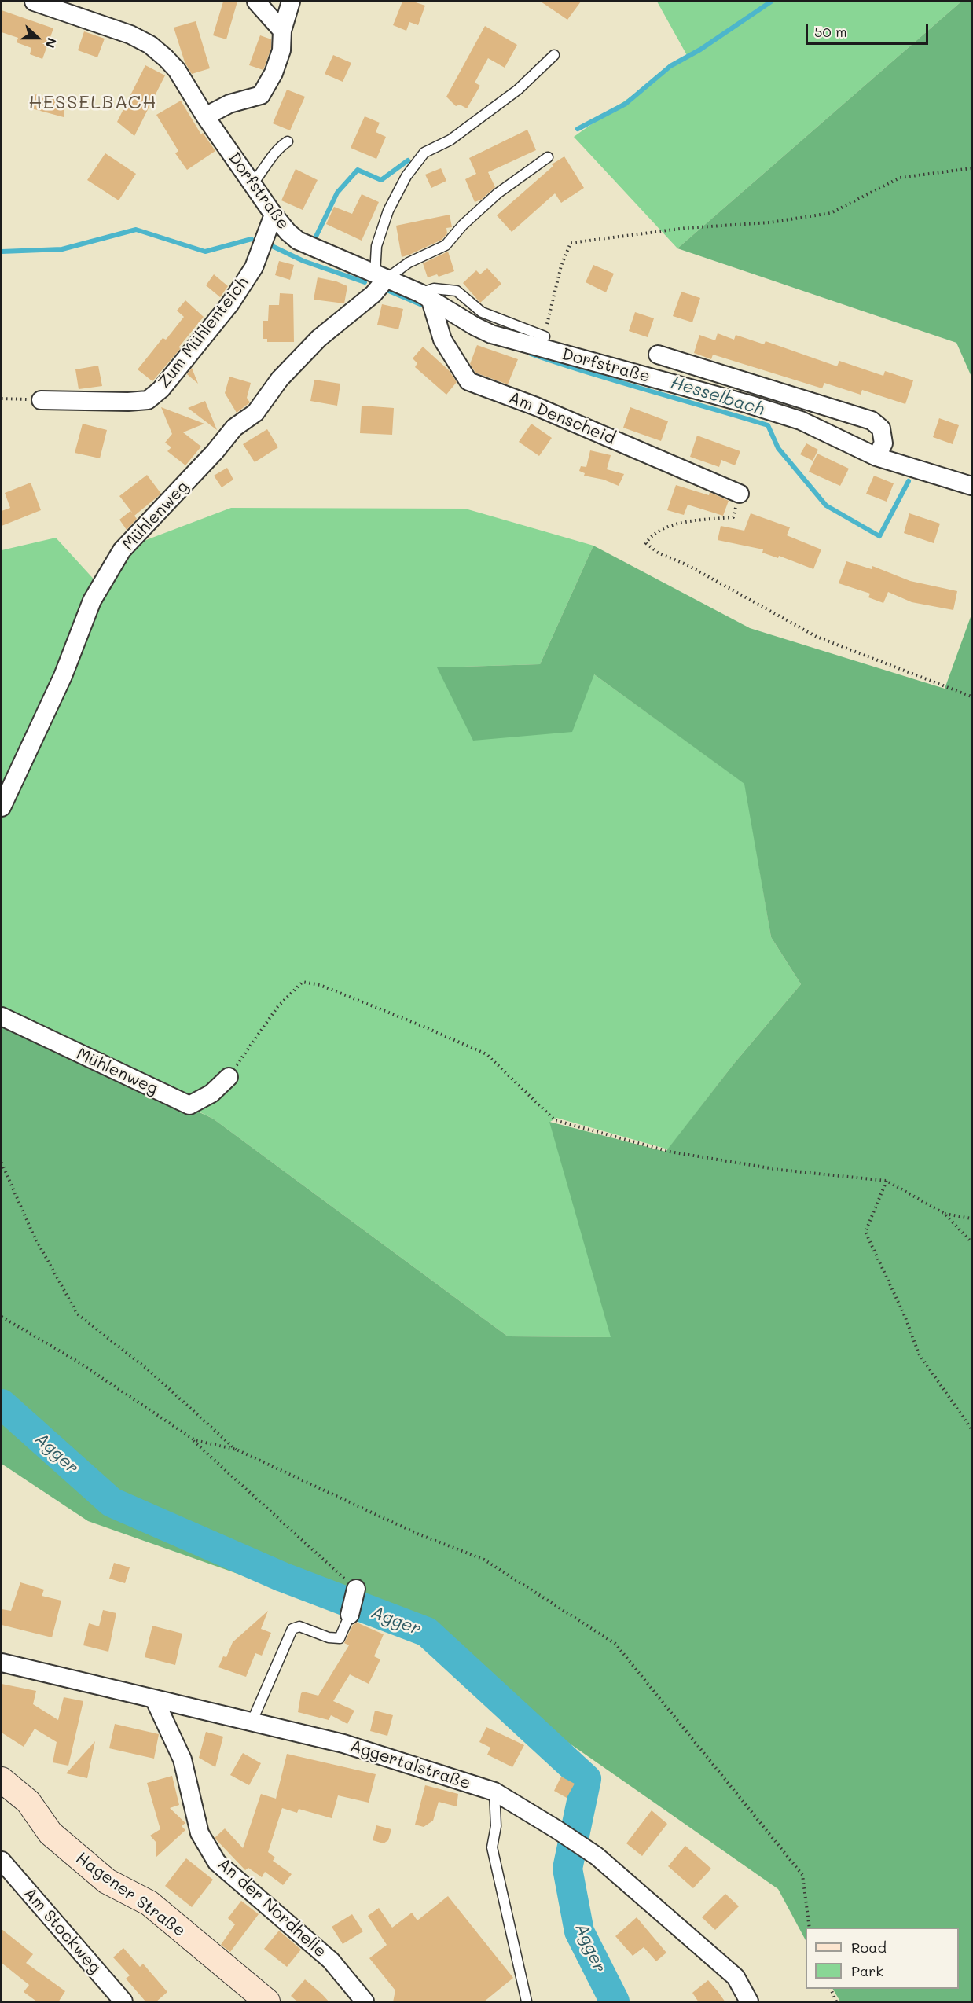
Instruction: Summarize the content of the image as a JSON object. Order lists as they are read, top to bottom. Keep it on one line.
{"streets":{"main road":["Hagener Straße"],"street":["Dorfstraße","Zum Mühlenteich","Am Denscheid","Mühlenweg","Aggertalstraße","An der Nordhelle","Am Stockweg"]},"crossings":[["Dorfstraße","Zum Mühlenteich"],["Dorfstraße","Am Denscheid"],["Dorfstraße","Mühlenweg"],["Aggertalstraße","An der Nordhelle"]],"districts":["HESSELBACH"],"water":["Hesselbach","Agger"],"legend":["Road","Park"],"scale_bar":"50 m","north":"right"}
